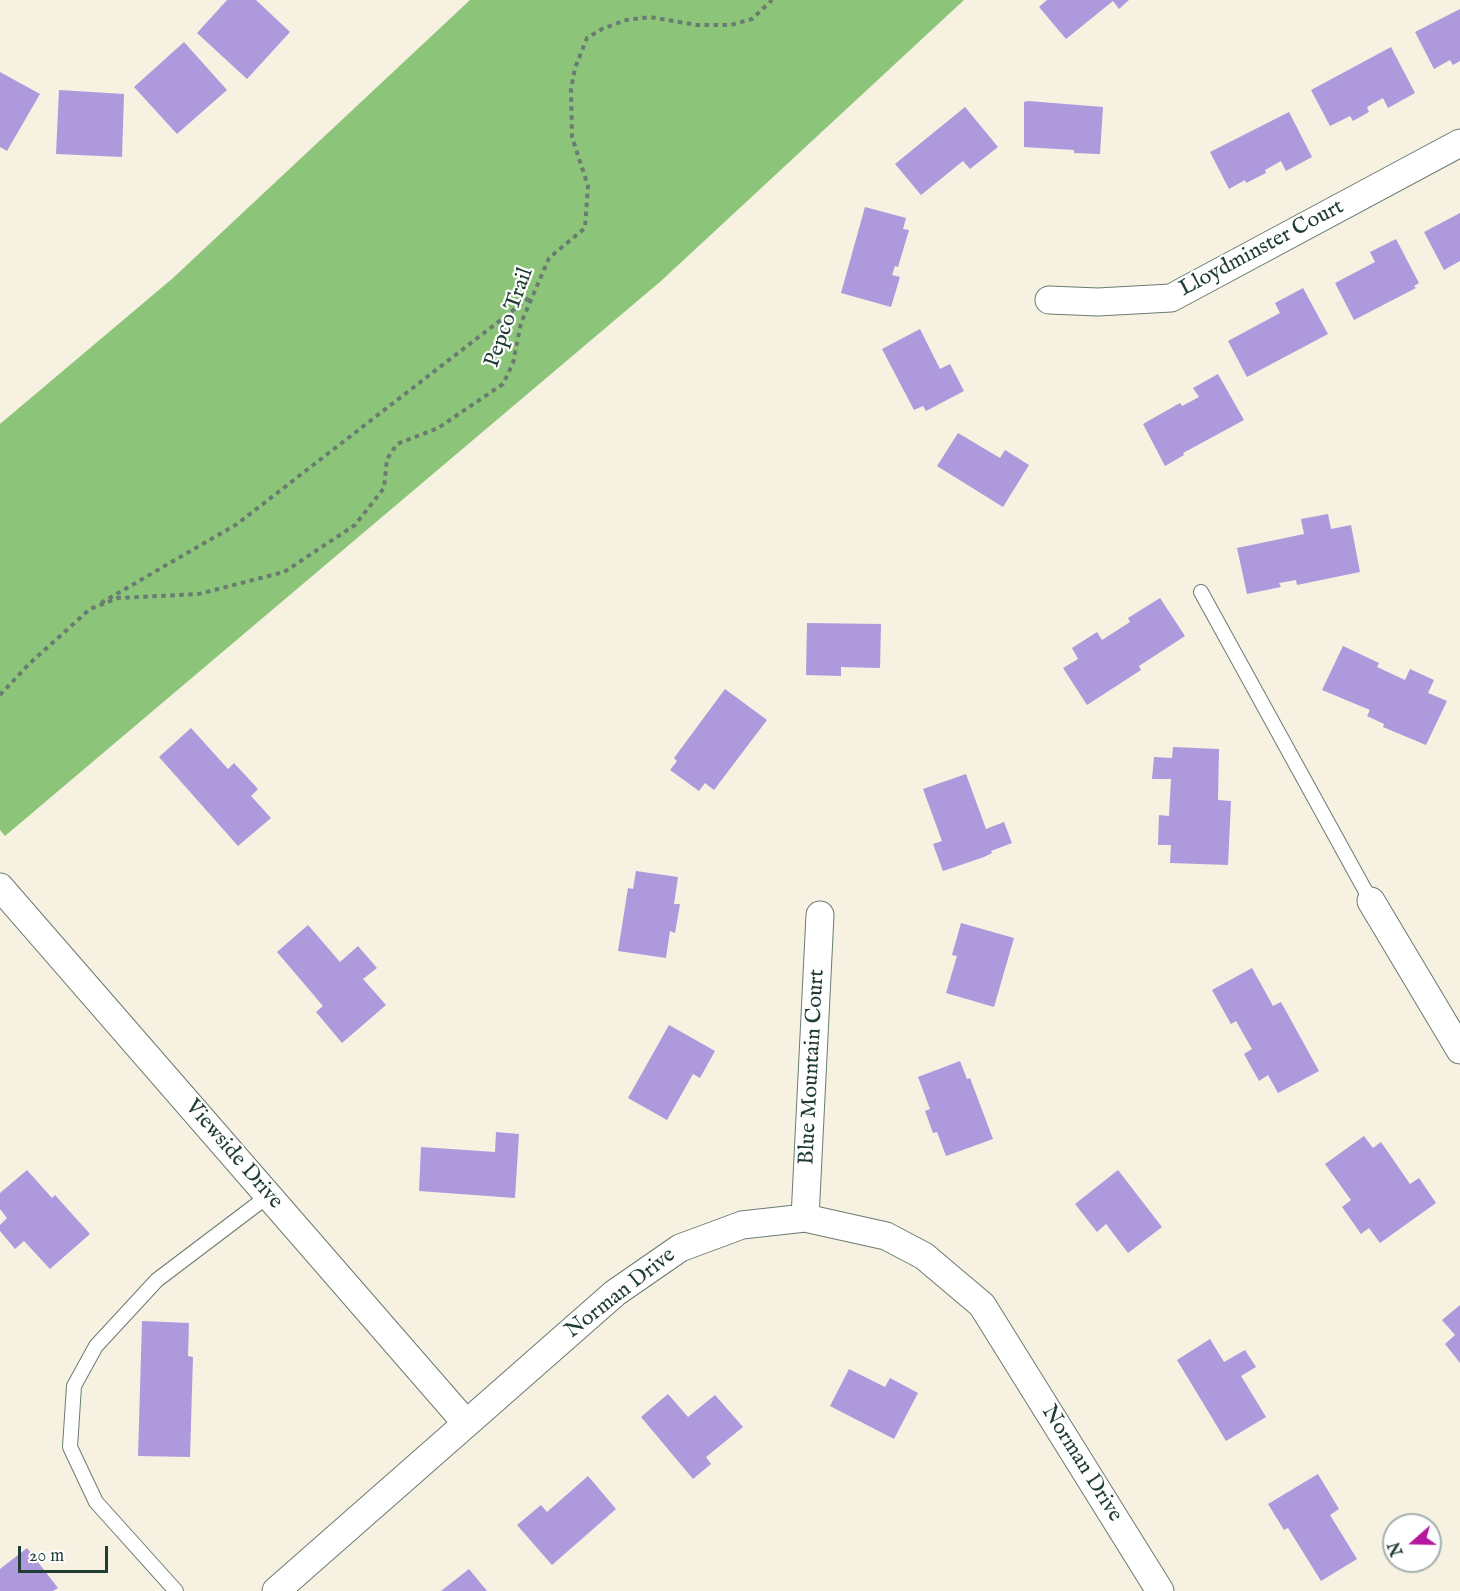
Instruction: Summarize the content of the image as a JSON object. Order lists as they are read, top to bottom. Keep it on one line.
{"streets":{"street":["Lloydminster Court","Blue Mountain Court","Viewside Drive","Norman Drive"],"path":["Pepco Trail"]},"crossings":[["Blue Mountain Court","Norman Drive"],["Viewside Drive","Norman Drive"]],"scale_bar":"20 m","north":"left"}
